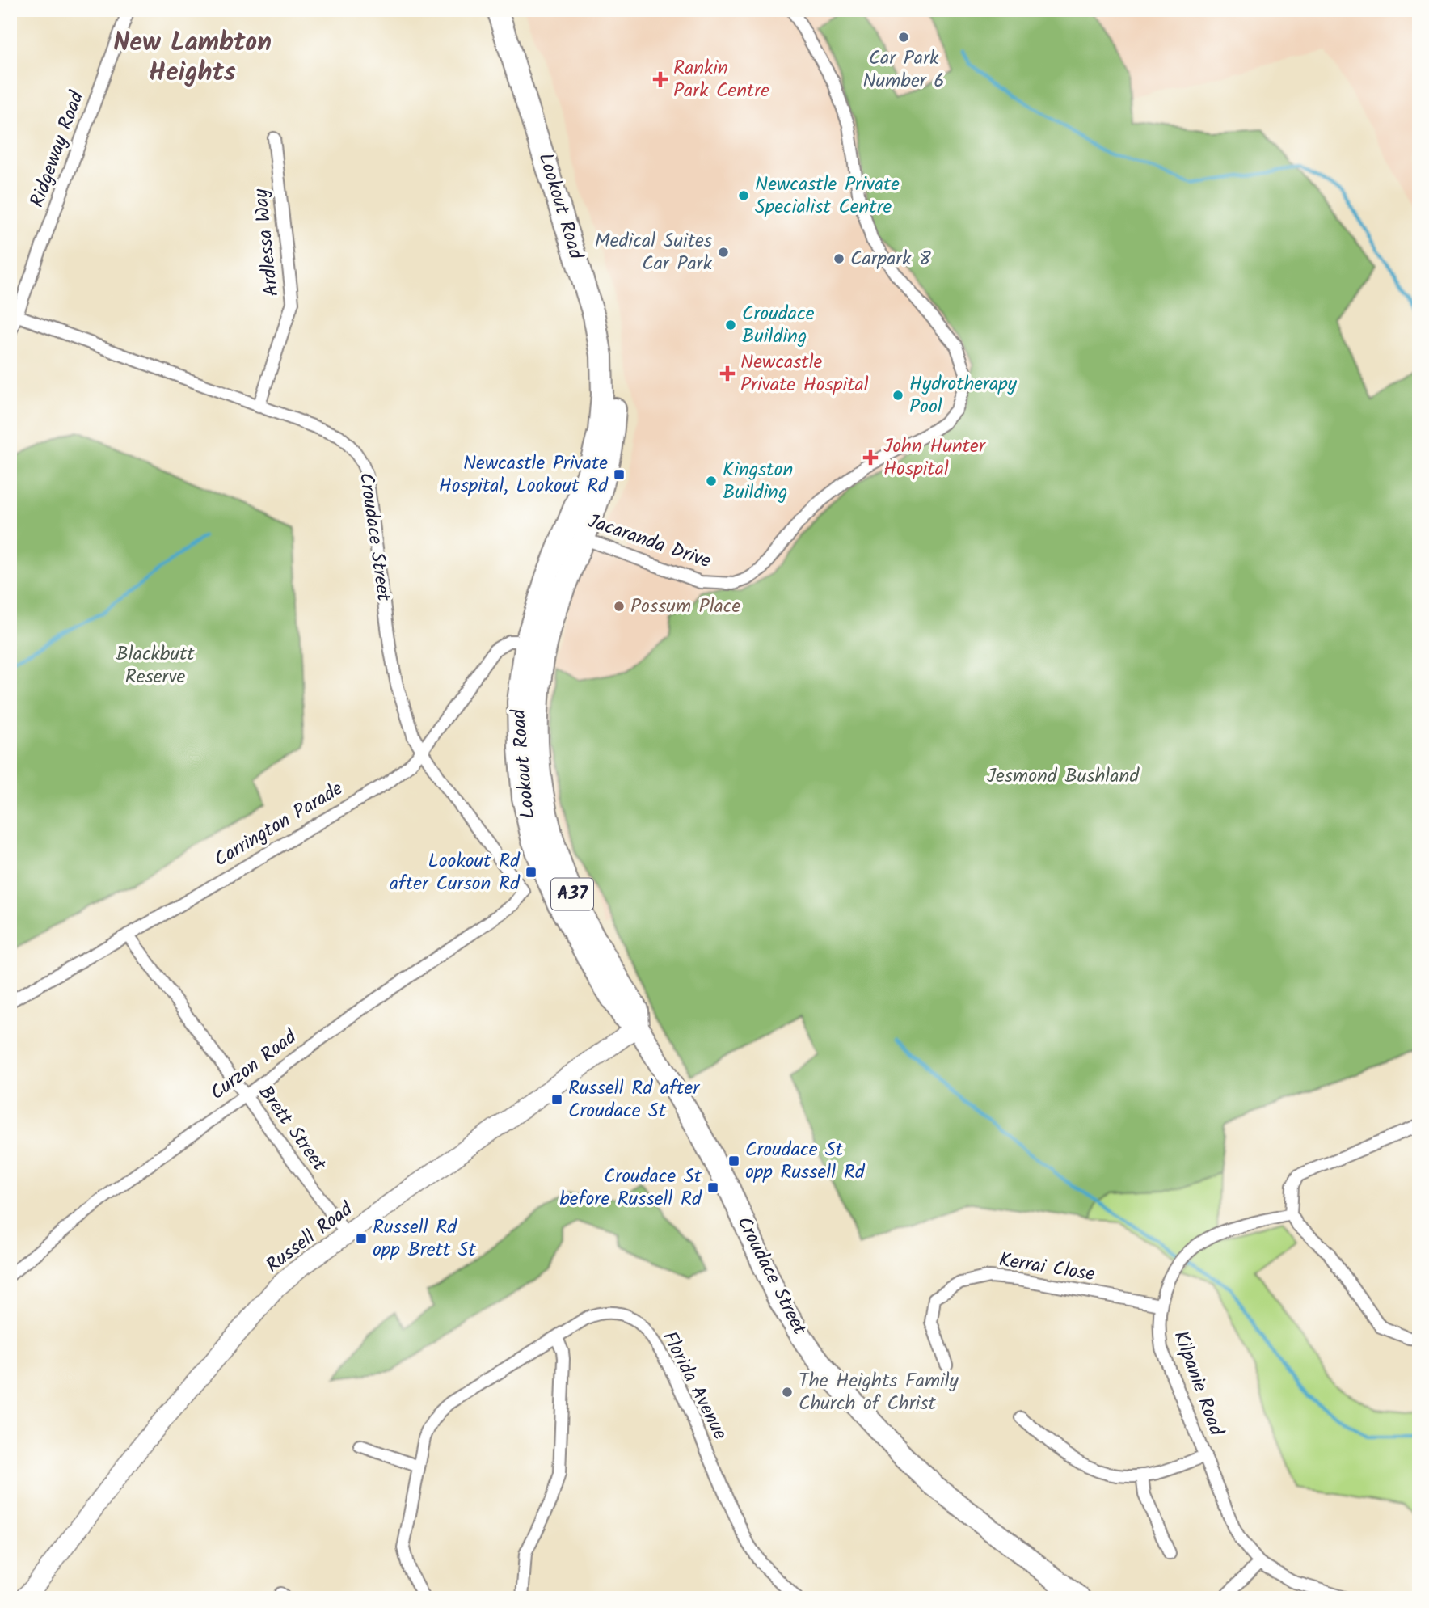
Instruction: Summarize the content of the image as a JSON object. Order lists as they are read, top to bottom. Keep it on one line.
{"streets":{"highway":["Lookout Road","Croudace Street","A37"],"main road":["Russell Road"],"street":["Ridgeway Road","Ardlessa Way","Jacaranda Drive","Carrington Parade","Curzon Road","Brett Street","Kerrai Close","Kilpanie Road","Florida Avenue"]},"crossings":[["Ridgeway Road","Croudace Street"],["Lookout Road","Croudace Street"],["Lookout Road","Jacaranda Drive"],["Lookout Road","Carrington Parade"],["Lookout Road","Russell Road"],["Ardlessa Way","Croudace Street"],["Croudace Street","Carrington Parade"],["Croudace Street","Curzon Road"],["Croudace Street","Russell Road"],["Carrington Parade","Brett Street"],["Curzon Road","Brett Street"],["Brett Street","Russell Road"],["Kerrai Close","Kilpanie Road"]],"districts":["New Lambton Heights"],"parks":["Blackbutt Reserve","Jesmond Bushland"],"places":{"other":["Car Park Number 6","Newcastle Private Specialist Centre","Medical Suites Car Park","Carpark 8","Croudace Building","Hydrotherapy Pool","Kingston Building","Possum Place","The Heights Family Church of Christ"],"health":["Rankin Park Centre","Newcastle Private Hospital","John Hunter Hospital"],"transit":["Newcastle Private Hospital, Lookout Rd","Lookout Rd after Curson Rd","Russell Rd after Croudace St","Croudace St opp Russell Rd","Croudace St before Russell Rd","Russell Rd opp Brett St"]}}
